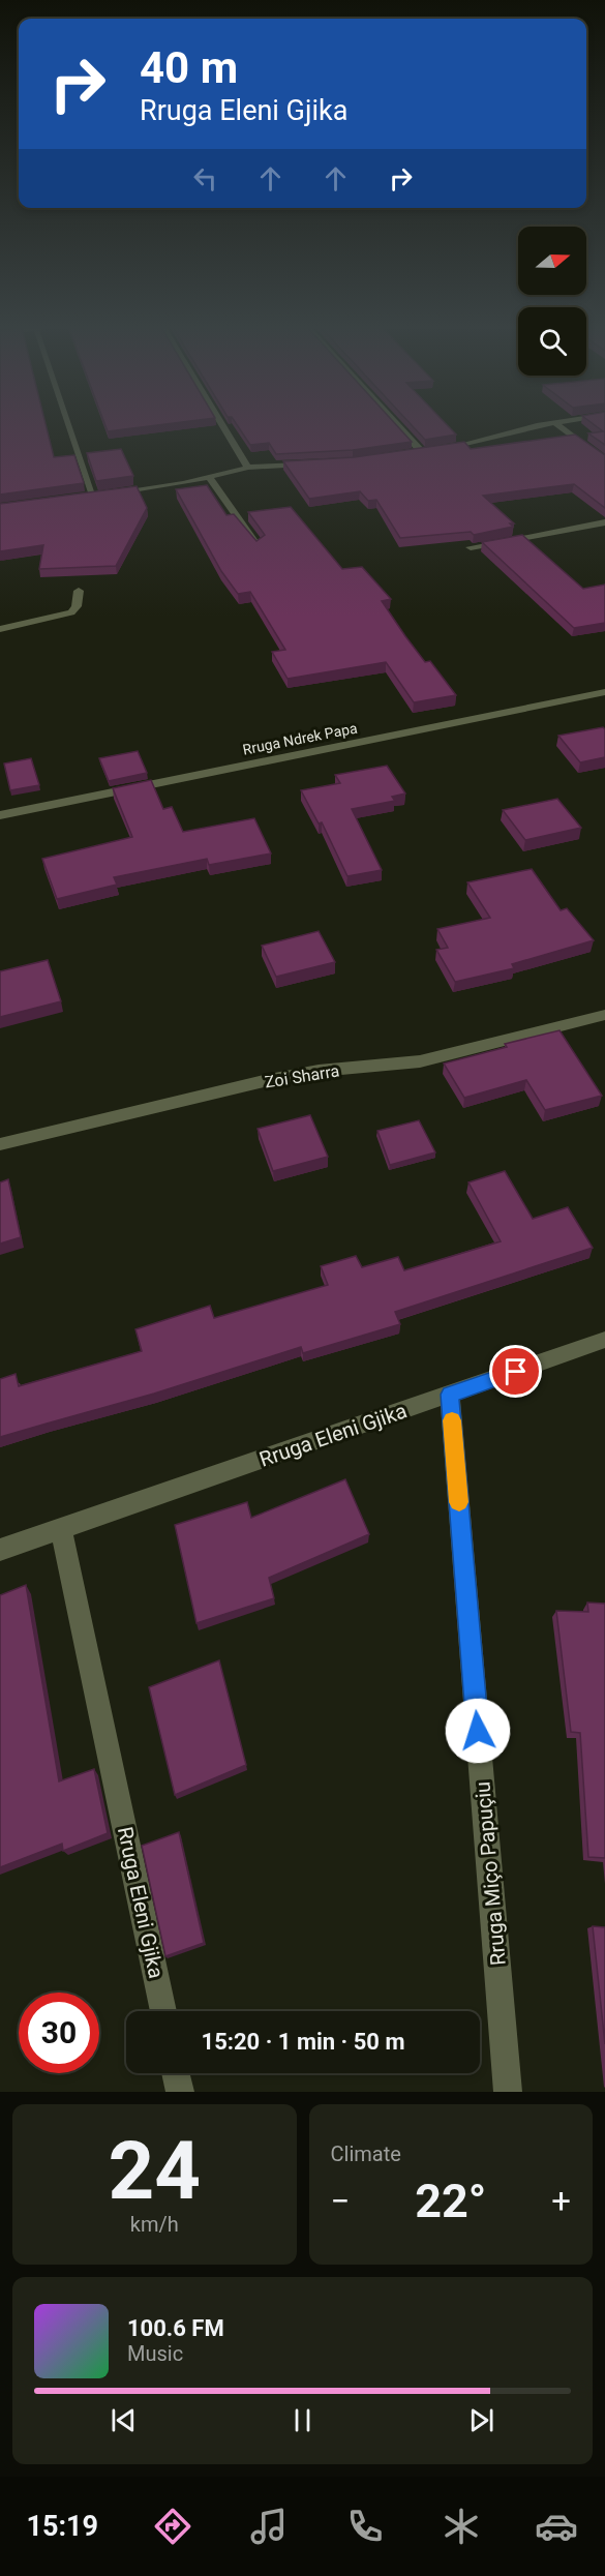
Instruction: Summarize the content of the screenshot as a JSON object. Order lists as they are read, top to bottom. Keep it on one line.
{"streets":{"street":["Rruga Ndrek Papa","Zoi Sharra","Rruga Eleni Gjika","Rruga Miço Papuçiu"]},"crossings":[["Rruga Eleni Gjika","Rruga Miço Papuçiu"]],"north":"right","page":{"turn":["40 m","Rruga Eleni Gjika"],"limit":"30","trip":"15:20 · 1 min · 50 m","tile":[["24","km/h"],"Climate"],"heat":["−","22°","+"],"song":["100.6 FM","Music"],"tabs":"15:19"}}
